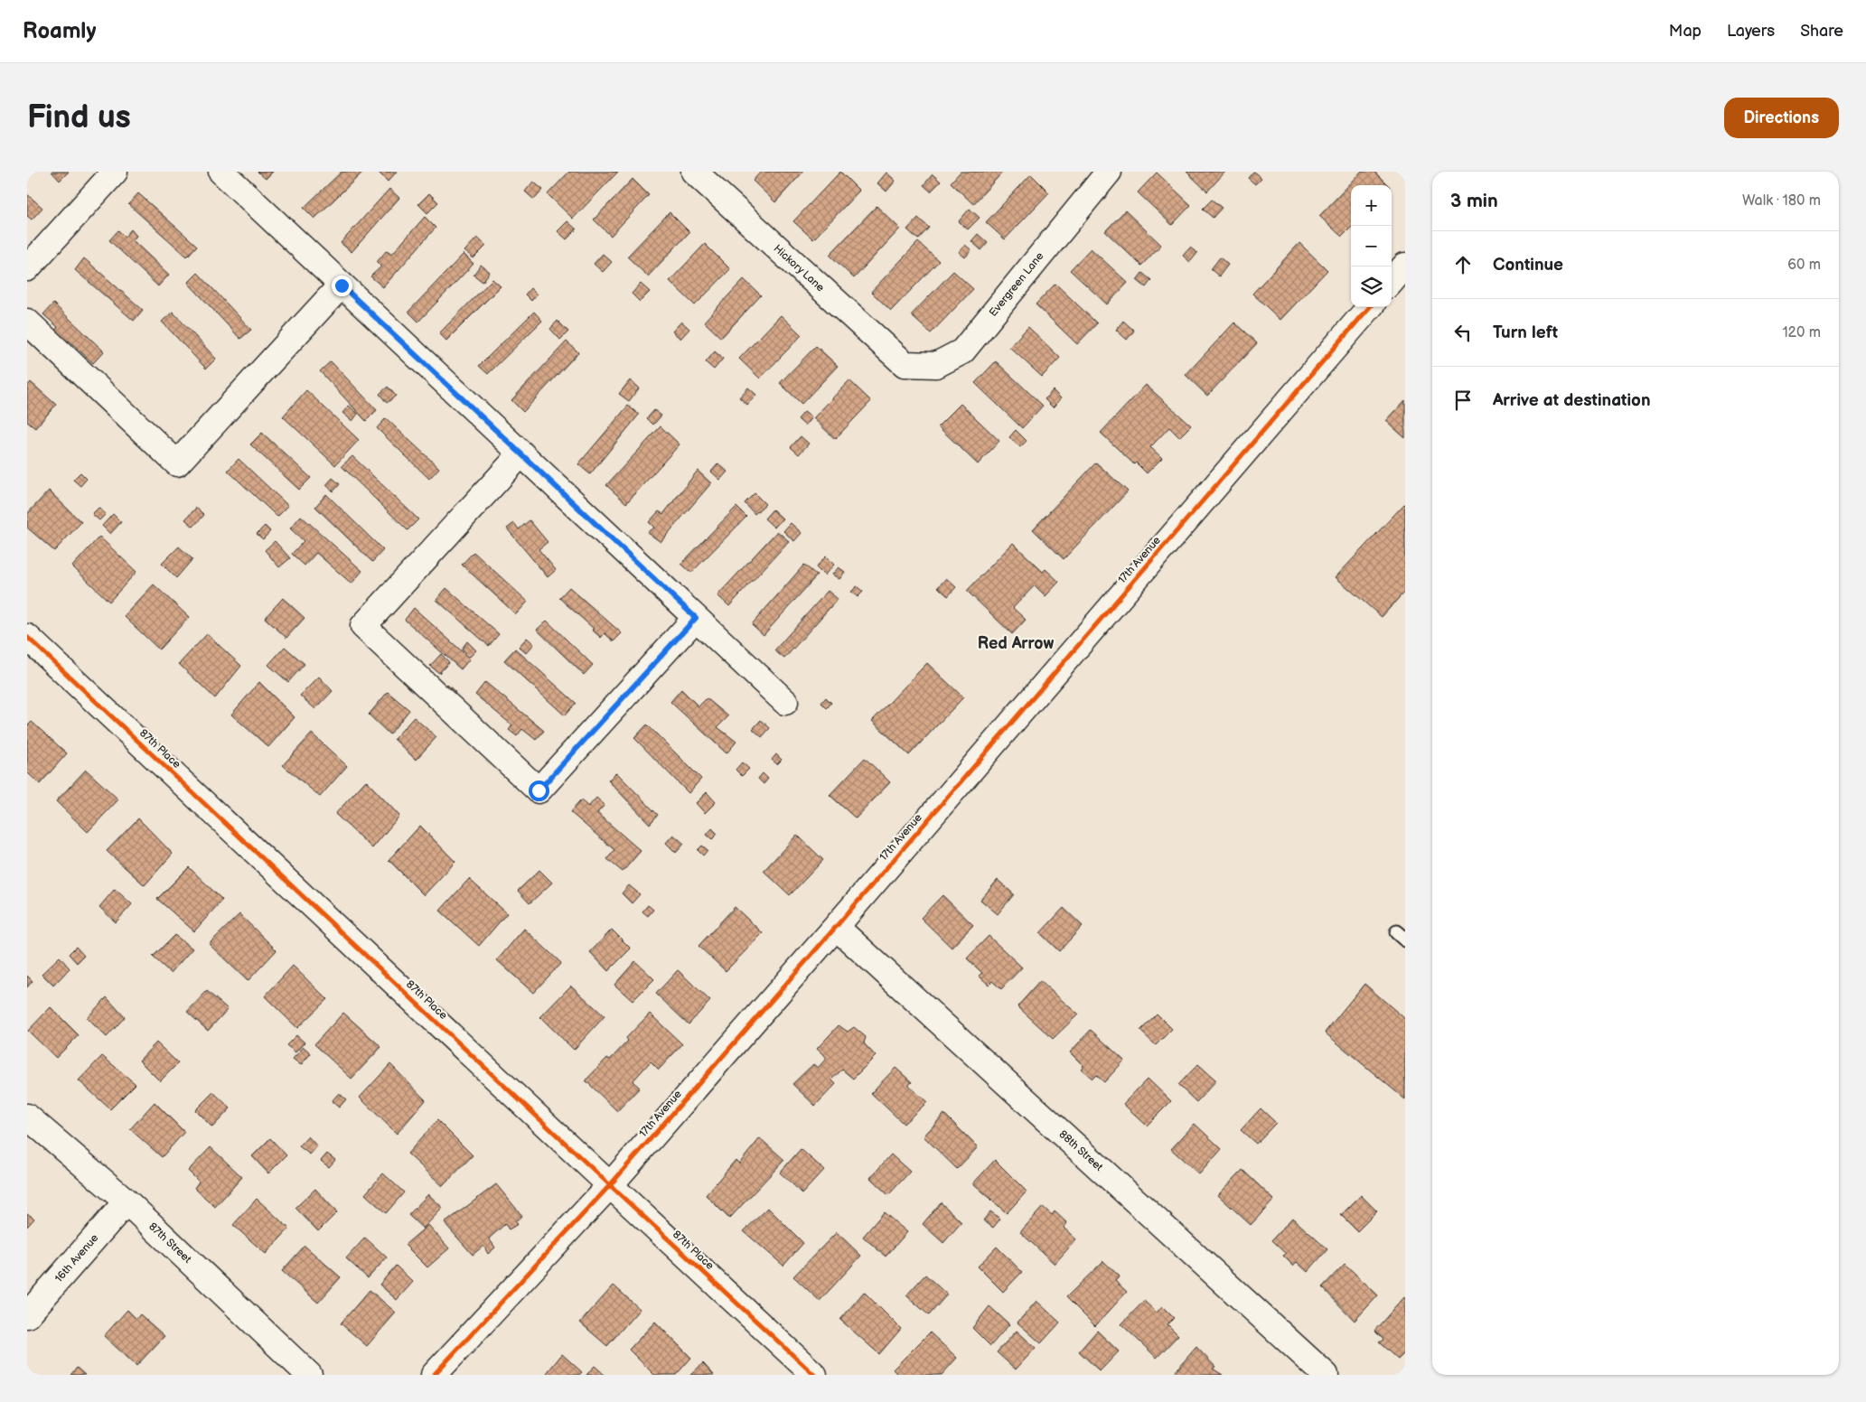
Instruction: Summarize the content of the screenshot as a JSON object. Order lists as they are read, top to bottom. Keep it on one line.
{"streets":{"street":["Hickory Lane","Evergreen Lane","17th Avenue","87th Place","88th Street","87th Street","16th Avenue"]},"crossings":[["Hickory Lane","Evergreen Lane"],["17th Avenue","87th Place"],["17th Avenue","88th Street"],["87th Street","16th Avenue"]],"districts":["Red Arrow"],"page":{"header":"Roamly","nav":["Map","Layers","Share"],"buttons":"Directions","title":"Find us","heading":["3 min","Walk · 180 m"],"map_buttons":["+","−"],"list":[["Continue","60 m"],["Turn left","120 m"],"Arrive at destination"]}}
